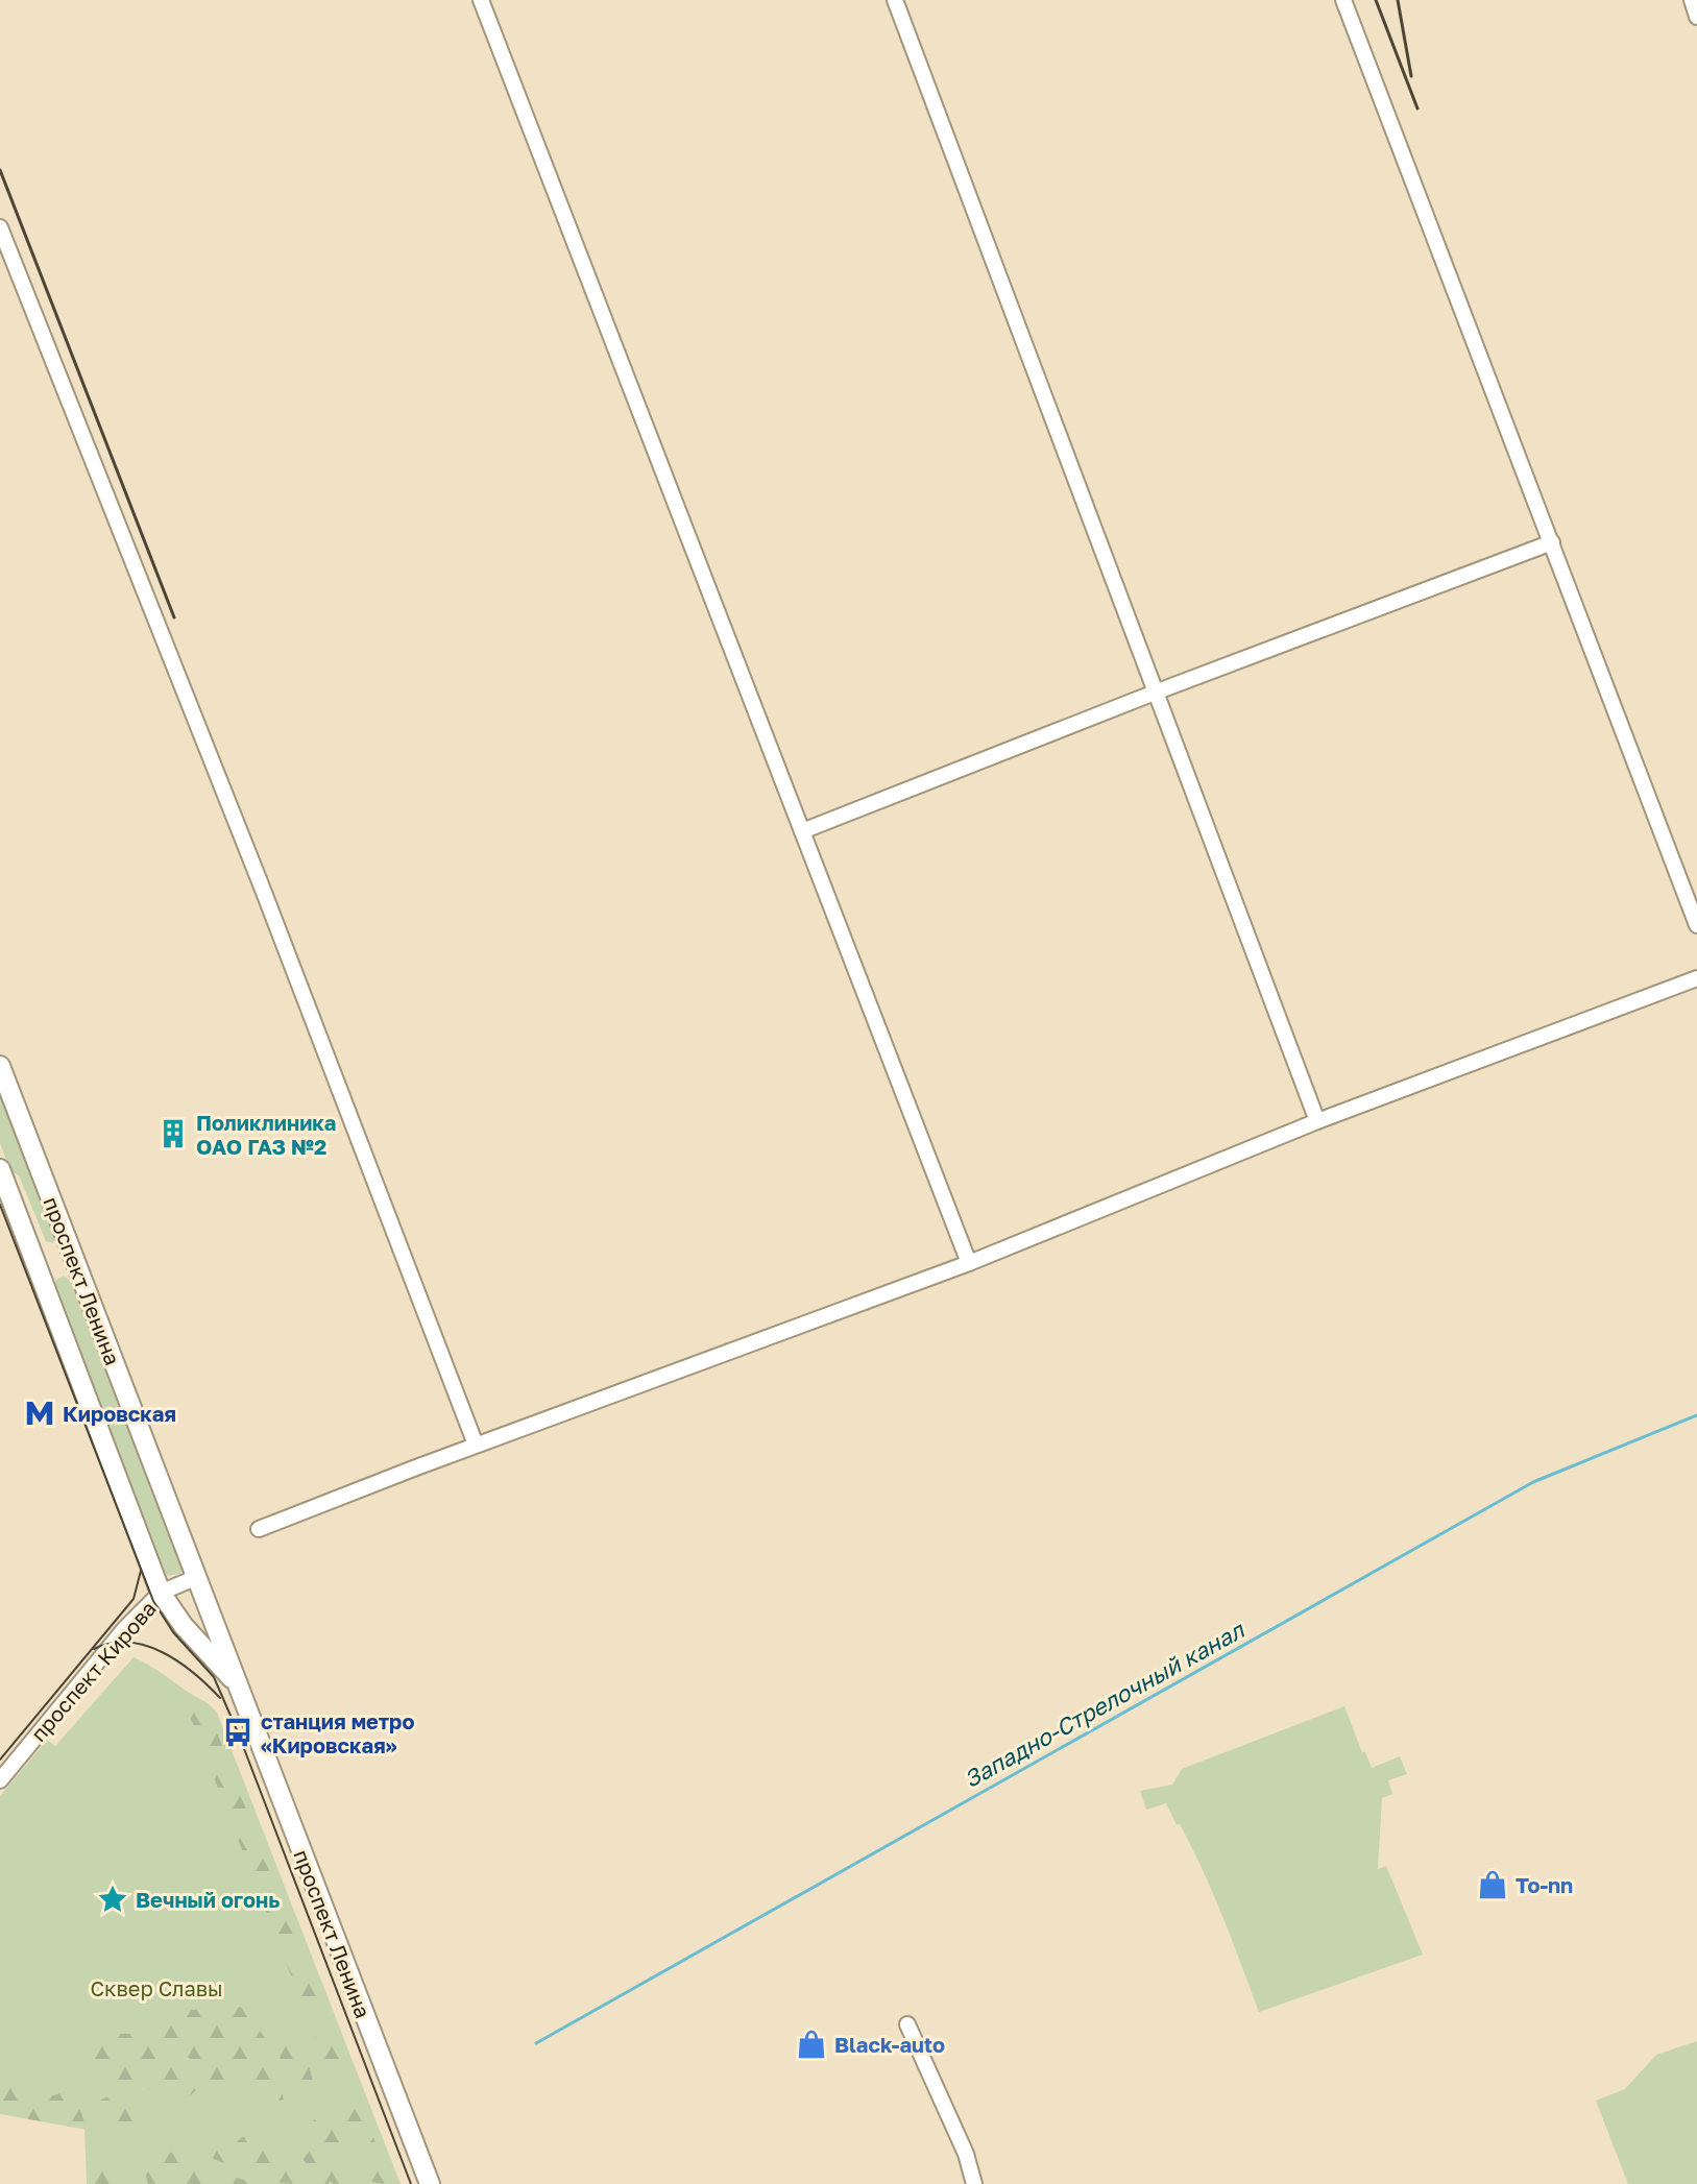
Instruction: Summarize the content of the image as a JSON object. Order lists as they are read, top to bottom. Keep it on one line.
{"streets":{"main road":["проспект Ленина"],"street":["проспект Кирова"]},"crossings":[["проспект Ленина","проспект Кирова"]],"water":["Западно-Стрелочный канал"],"parks":["Сквер Славы"],"places":{"building":["Поликлиника ОАО ГАЗ №2"],"metro station":["Кировская"],"bus stop":["станция метро «Кировская»"],"shop":["To-nn","Black-auto"],"place":["Вечный огонь"]}}
